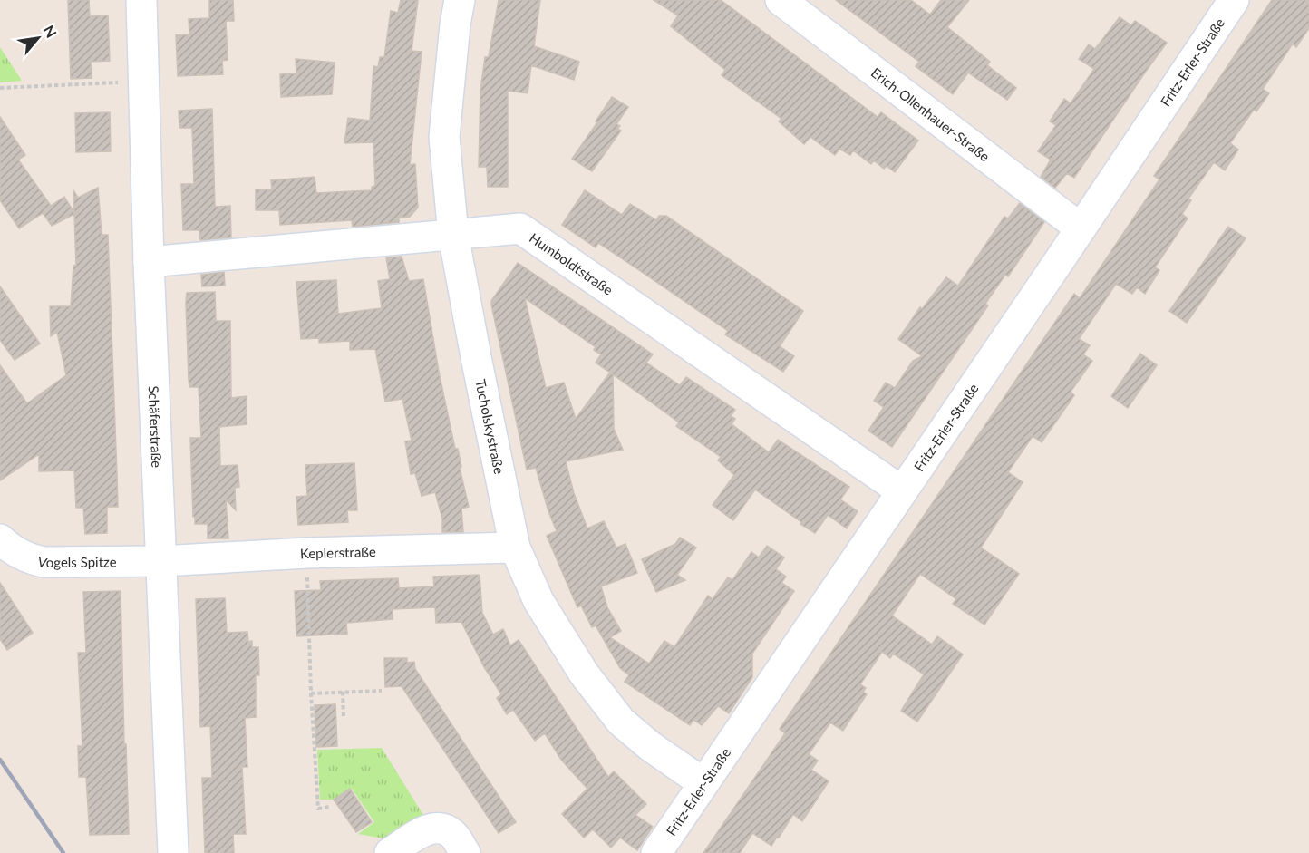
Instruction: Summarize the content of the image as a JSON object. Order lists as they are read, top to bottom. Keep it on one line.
{"streets":{"street":["Fritz-Erler-Straße","Erich-Ollenhauer-Straße","Humboldtstraße","Tucholskystraße","Schäferstraße","Keplerstraße","Vogels Spitze"]},"crossings":[["Fritz-Erler-Straße","Erich-Ollenhauer-Straße"],["Fritz-Erler-Straße","Humboldtstraße"],["Fritz-Erler-Straße","Tucholskystraße"],["Humboldtstraße","Tucholskystraße"],["Humboldtstraße","Schäferstraße"],["Tucholskystraße","Keplerstraße"],["Schäferstraße","Keplerstraße"],["Schäferstraße","Vogels Spitze"],["Keplerstraße","Vogels Spitze"]],"north":"top right"}
